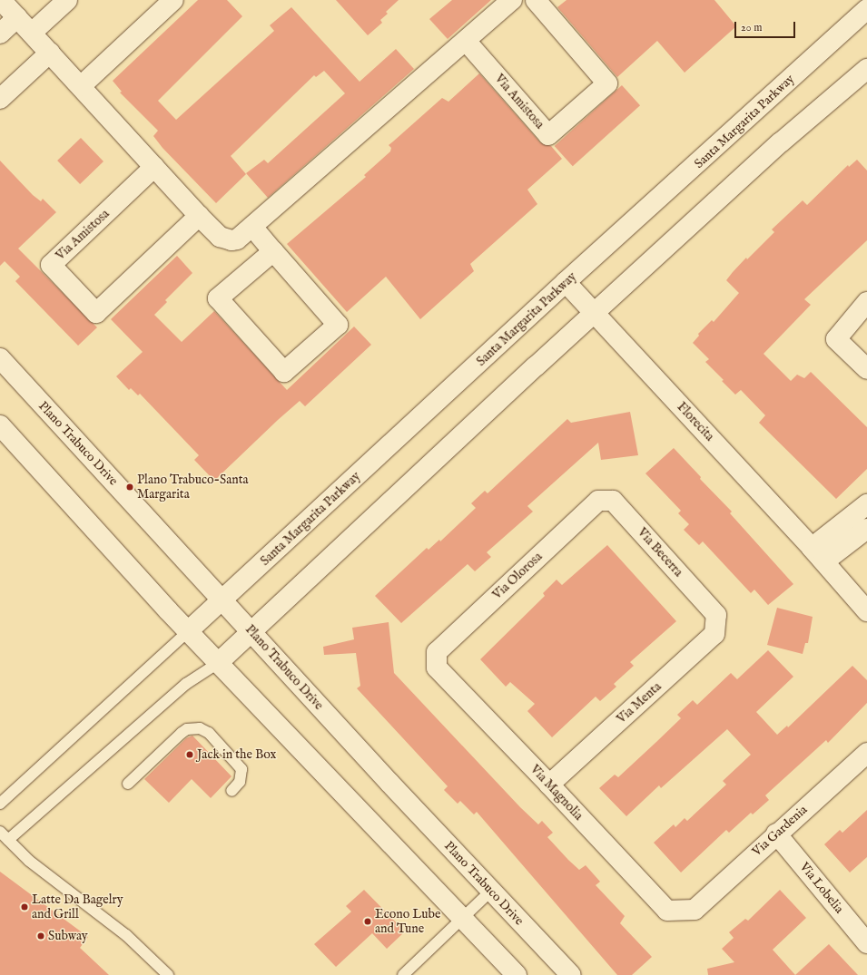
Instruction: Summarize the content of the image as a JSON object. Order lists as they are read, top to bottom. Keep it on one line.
{"streets":{"street":["Via Amistosa","Santa Margarita Parkway","Florecita","Plano Trabuco Drive","Via Becerra","Via Olorosa","Via Menta","Via Magnolia","Via Gardenia","Via Lobelia"]},"crossings":[["Santa Margarita Parkway","Florecita"],["Santa Margarita Parkway","Plano Trabuco Drive"],["Via Becerra","Via Olorosa"],["Via Becerra","Via Menta"],["Via Olorosa","Via Magnolia"],["Via Menta","Via Magnolia"],["Via Magnolia","Via Gardenia"],["Via Gardenia","Via Lobelia"]],"places":["Plano Trabuco-Santa Margarita","Jack in the Box","Latte Da Bagelry and Grill","Econo Lube and Tune","Subway"],"scale_bar":"20 m"}
